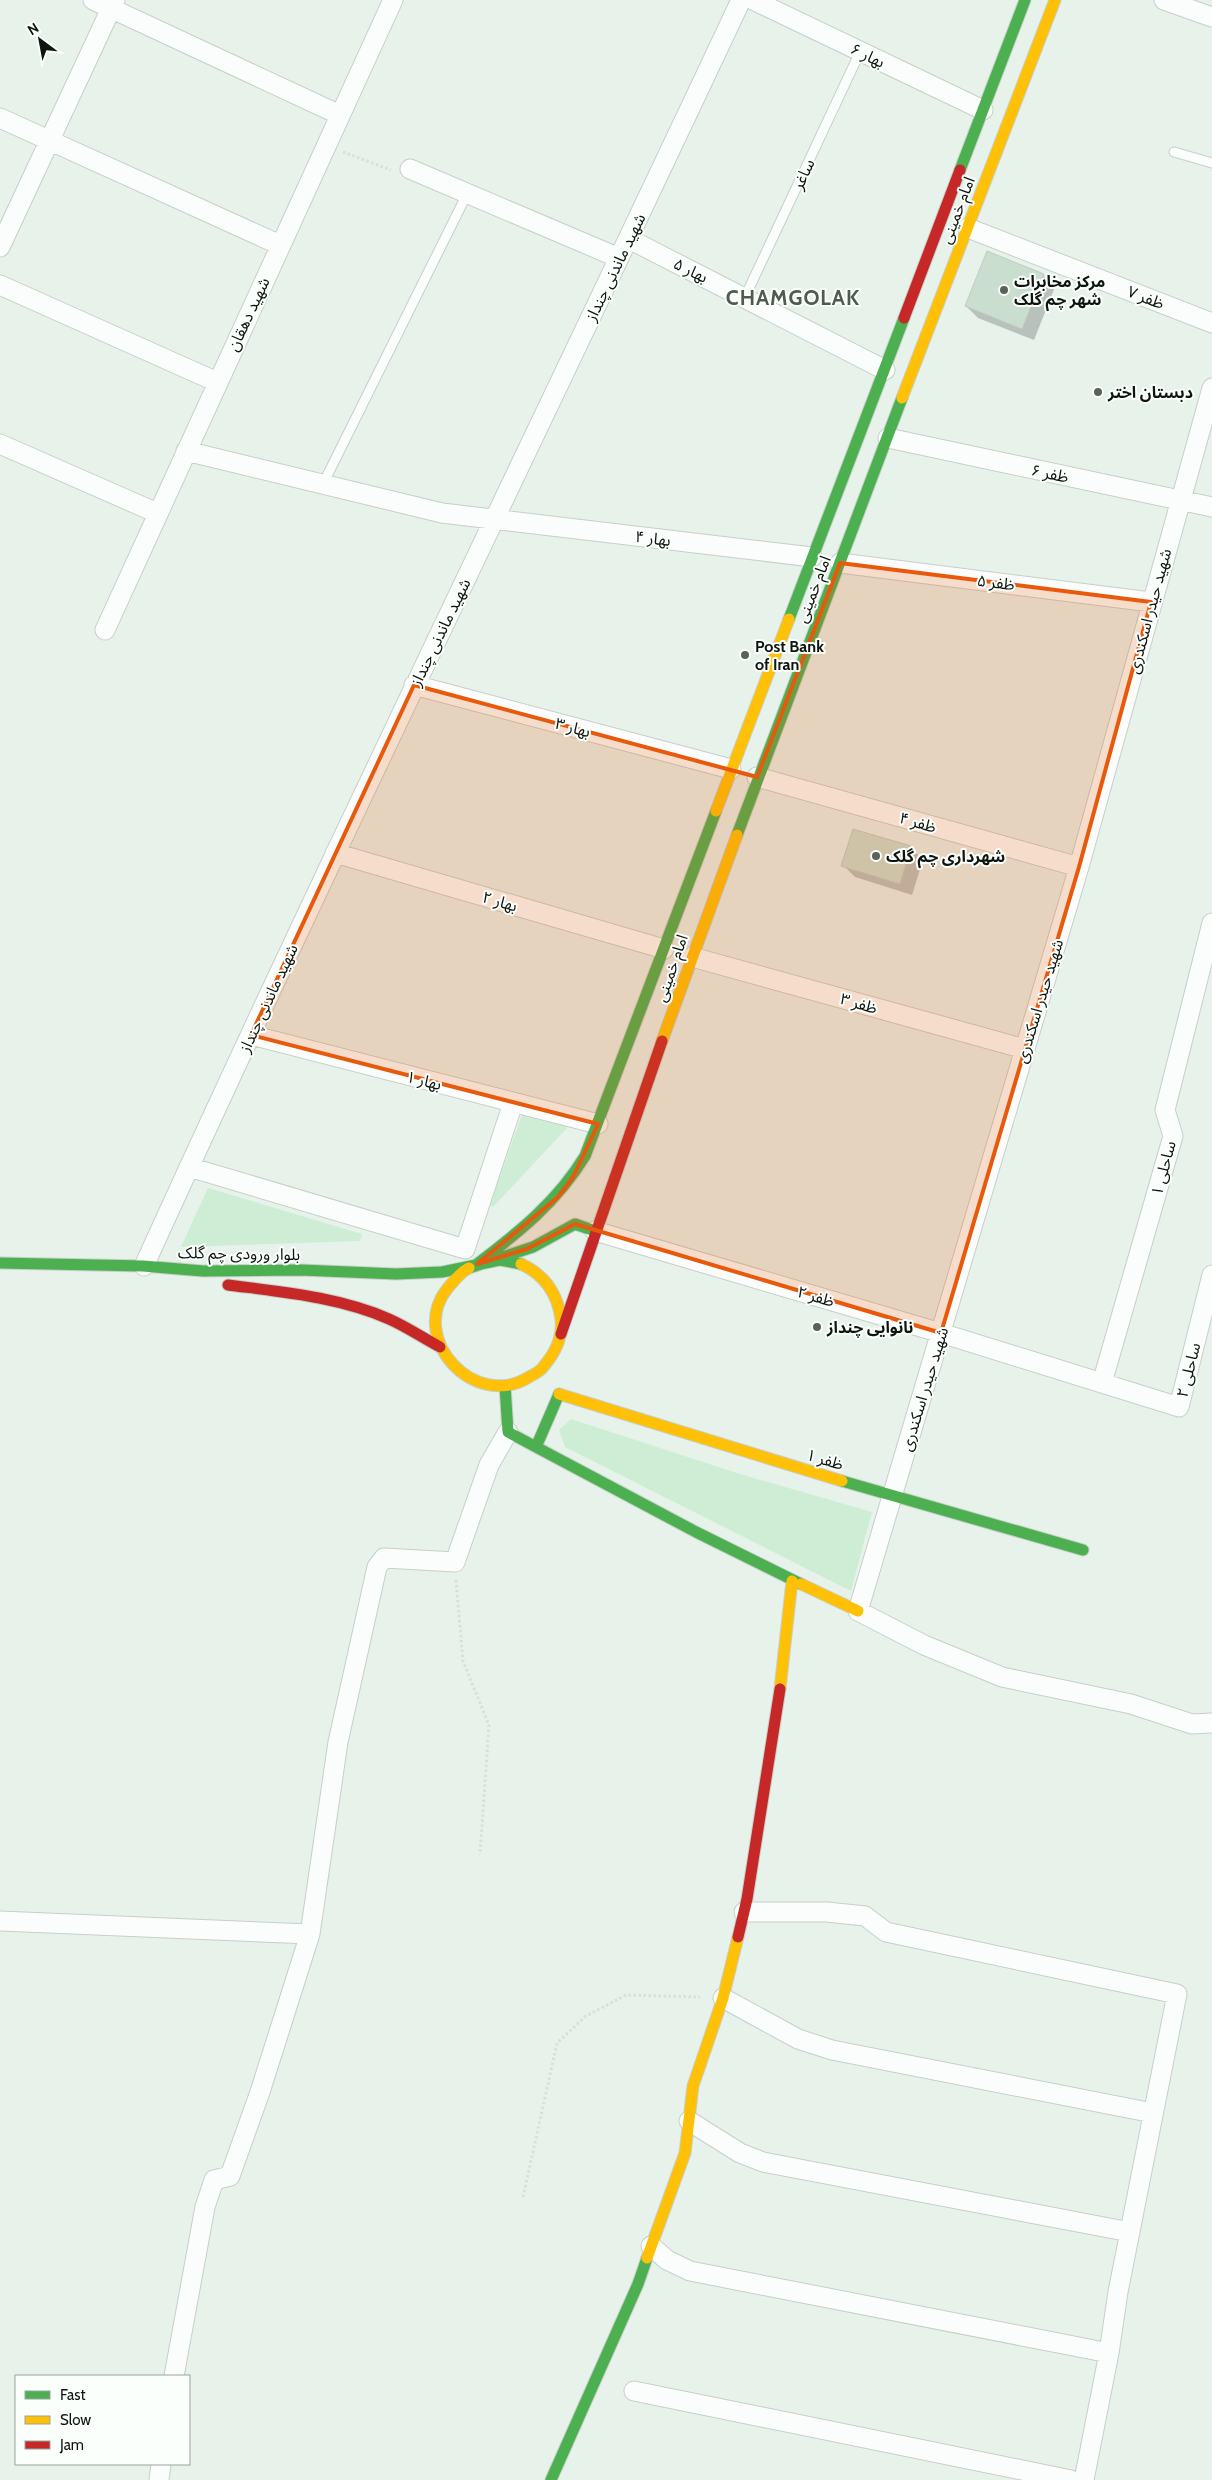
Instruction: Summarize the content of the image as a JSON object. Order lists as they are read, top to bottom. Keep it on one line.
{"streets":{"street":["بهار ۶","امام خمینی","شهید ماندنی چنداز","بهار ۵","ظفر ۷","شهید دهقان","ظفر ۶","بهار ۴","ظفر ۵","شهید حیدر اسکندری","بهار ۳","ظفر ۴","بهار ۲","ظفر ۳","بهار ۱","ساحلی ۱","بلوار ورودی چم گلک","ظفر ۲","ساحلی ۲","ظفر ۱"],"lane":["ساغر"]},"crossings":[["بهار ۶","ساغر"],["بهار ۶","امام خمینی"],["ساغر","بهار ۵"],["امام خمینی","بهار ۵"],["امام خمینی","ظفر ۷"],["امام خمینی","ظفر ۶"],["امام خمینی","بهار ۴"],["امام خمینی","ظفر ۵"],["امام خمینی","بهار ۳"],["امام خمینی","ظفر ۴"],["امام خمینی","بهار ۲"],["امام خمینی","ظفر ۳"],["امام خمینی","بهار ۱"],["امام خمینی","بلوار ورودی چم گلک"],["امام خمینی","ظفر ۲"],["شهید ماندنی چنداز","بهار ۵"],["شهید ماندنی چنداز","بهار ۴"],["شهید ماندنی چنداز","بهار ۳"],["شهید ماندنی چنداز","بهار ۲"],["شهید ماندنی چنداز","بهار ۱"],["شهید ماندنی چنداز","بلوار ورودی چم گلک"],["شهید دهقان","بهار ۴"],["ظفر ۶","شهید حیدر اسکندری"],["ظفر ۵","شهید حیدر اسکندری"],["شهید حیدر اسکندری","ظفر ۴"],["شهید حیدر اسکندری","ظفر ۳"],["شهید حیدر اسکندری","ظفر ۲"],["شهید حیدر اسکندری","ظفر ۱"],["بهار ۳","ظفر ۴"],["ساحلی ۱","ظفر ۲"],["ظفر ۲","ساحلی ۲"]],"districts":["CHAMGOLAK"],"places":["مرکز مخابرات شهر چم گلک","دبستان اختر","Post Bank of Iran","شهرداری چم گلک","نانوایی چنداز"],"legend":["Fast","Slow","Jam"],"north":"top left"}
